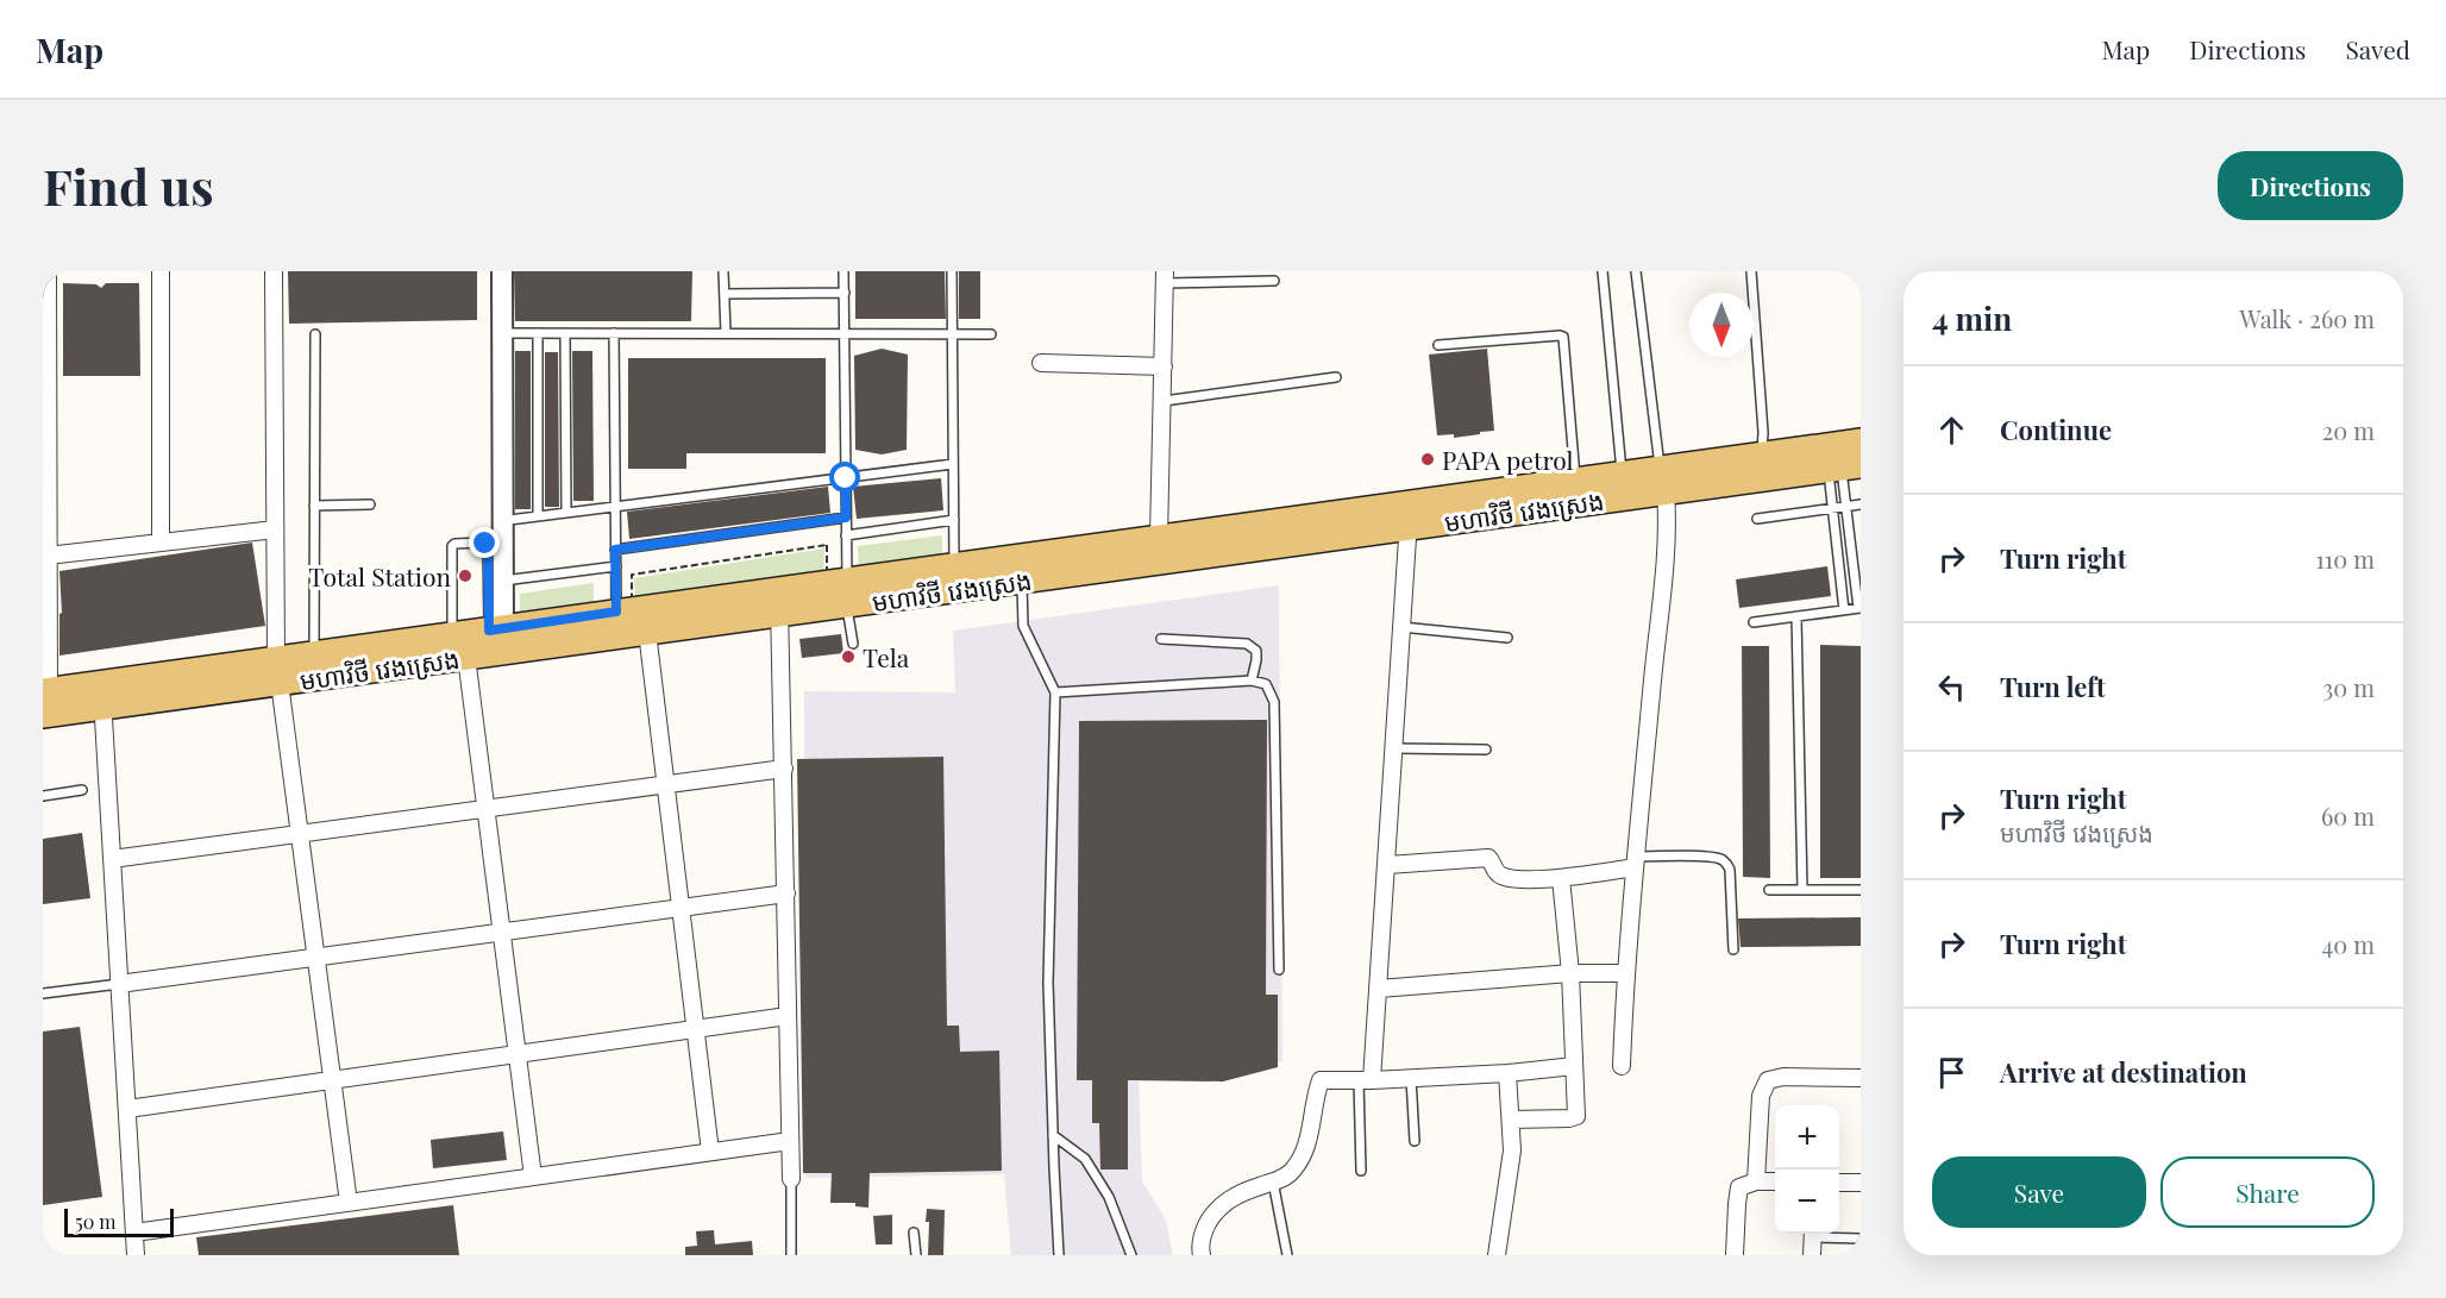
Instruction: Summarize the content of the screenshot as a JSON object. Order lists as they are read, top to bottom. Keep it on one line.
{"streets":{"main road":["មហាវិថី វេងស្រេង"]},"places":["PAPA petrol","Total Station","Tela"],"scale_bar":"50 m","north":"bottom","page":{"header":"Map","nav":["Map","Directions","Saved"],"buttons":["Directions",["Save","Share"]],"title":"Find us","heading":["4 min","Walk · 260 m"],"list":[["Continue","20 m"],["Turn right","110 m"],["Turn left","30 m"],["Turn right","មហាវិថី វេងស្រេង","60 m"],["Turn right","40 m"],"Arrive at destination"],"map_buttons":["+","−"],"scale":"50 m"}}
